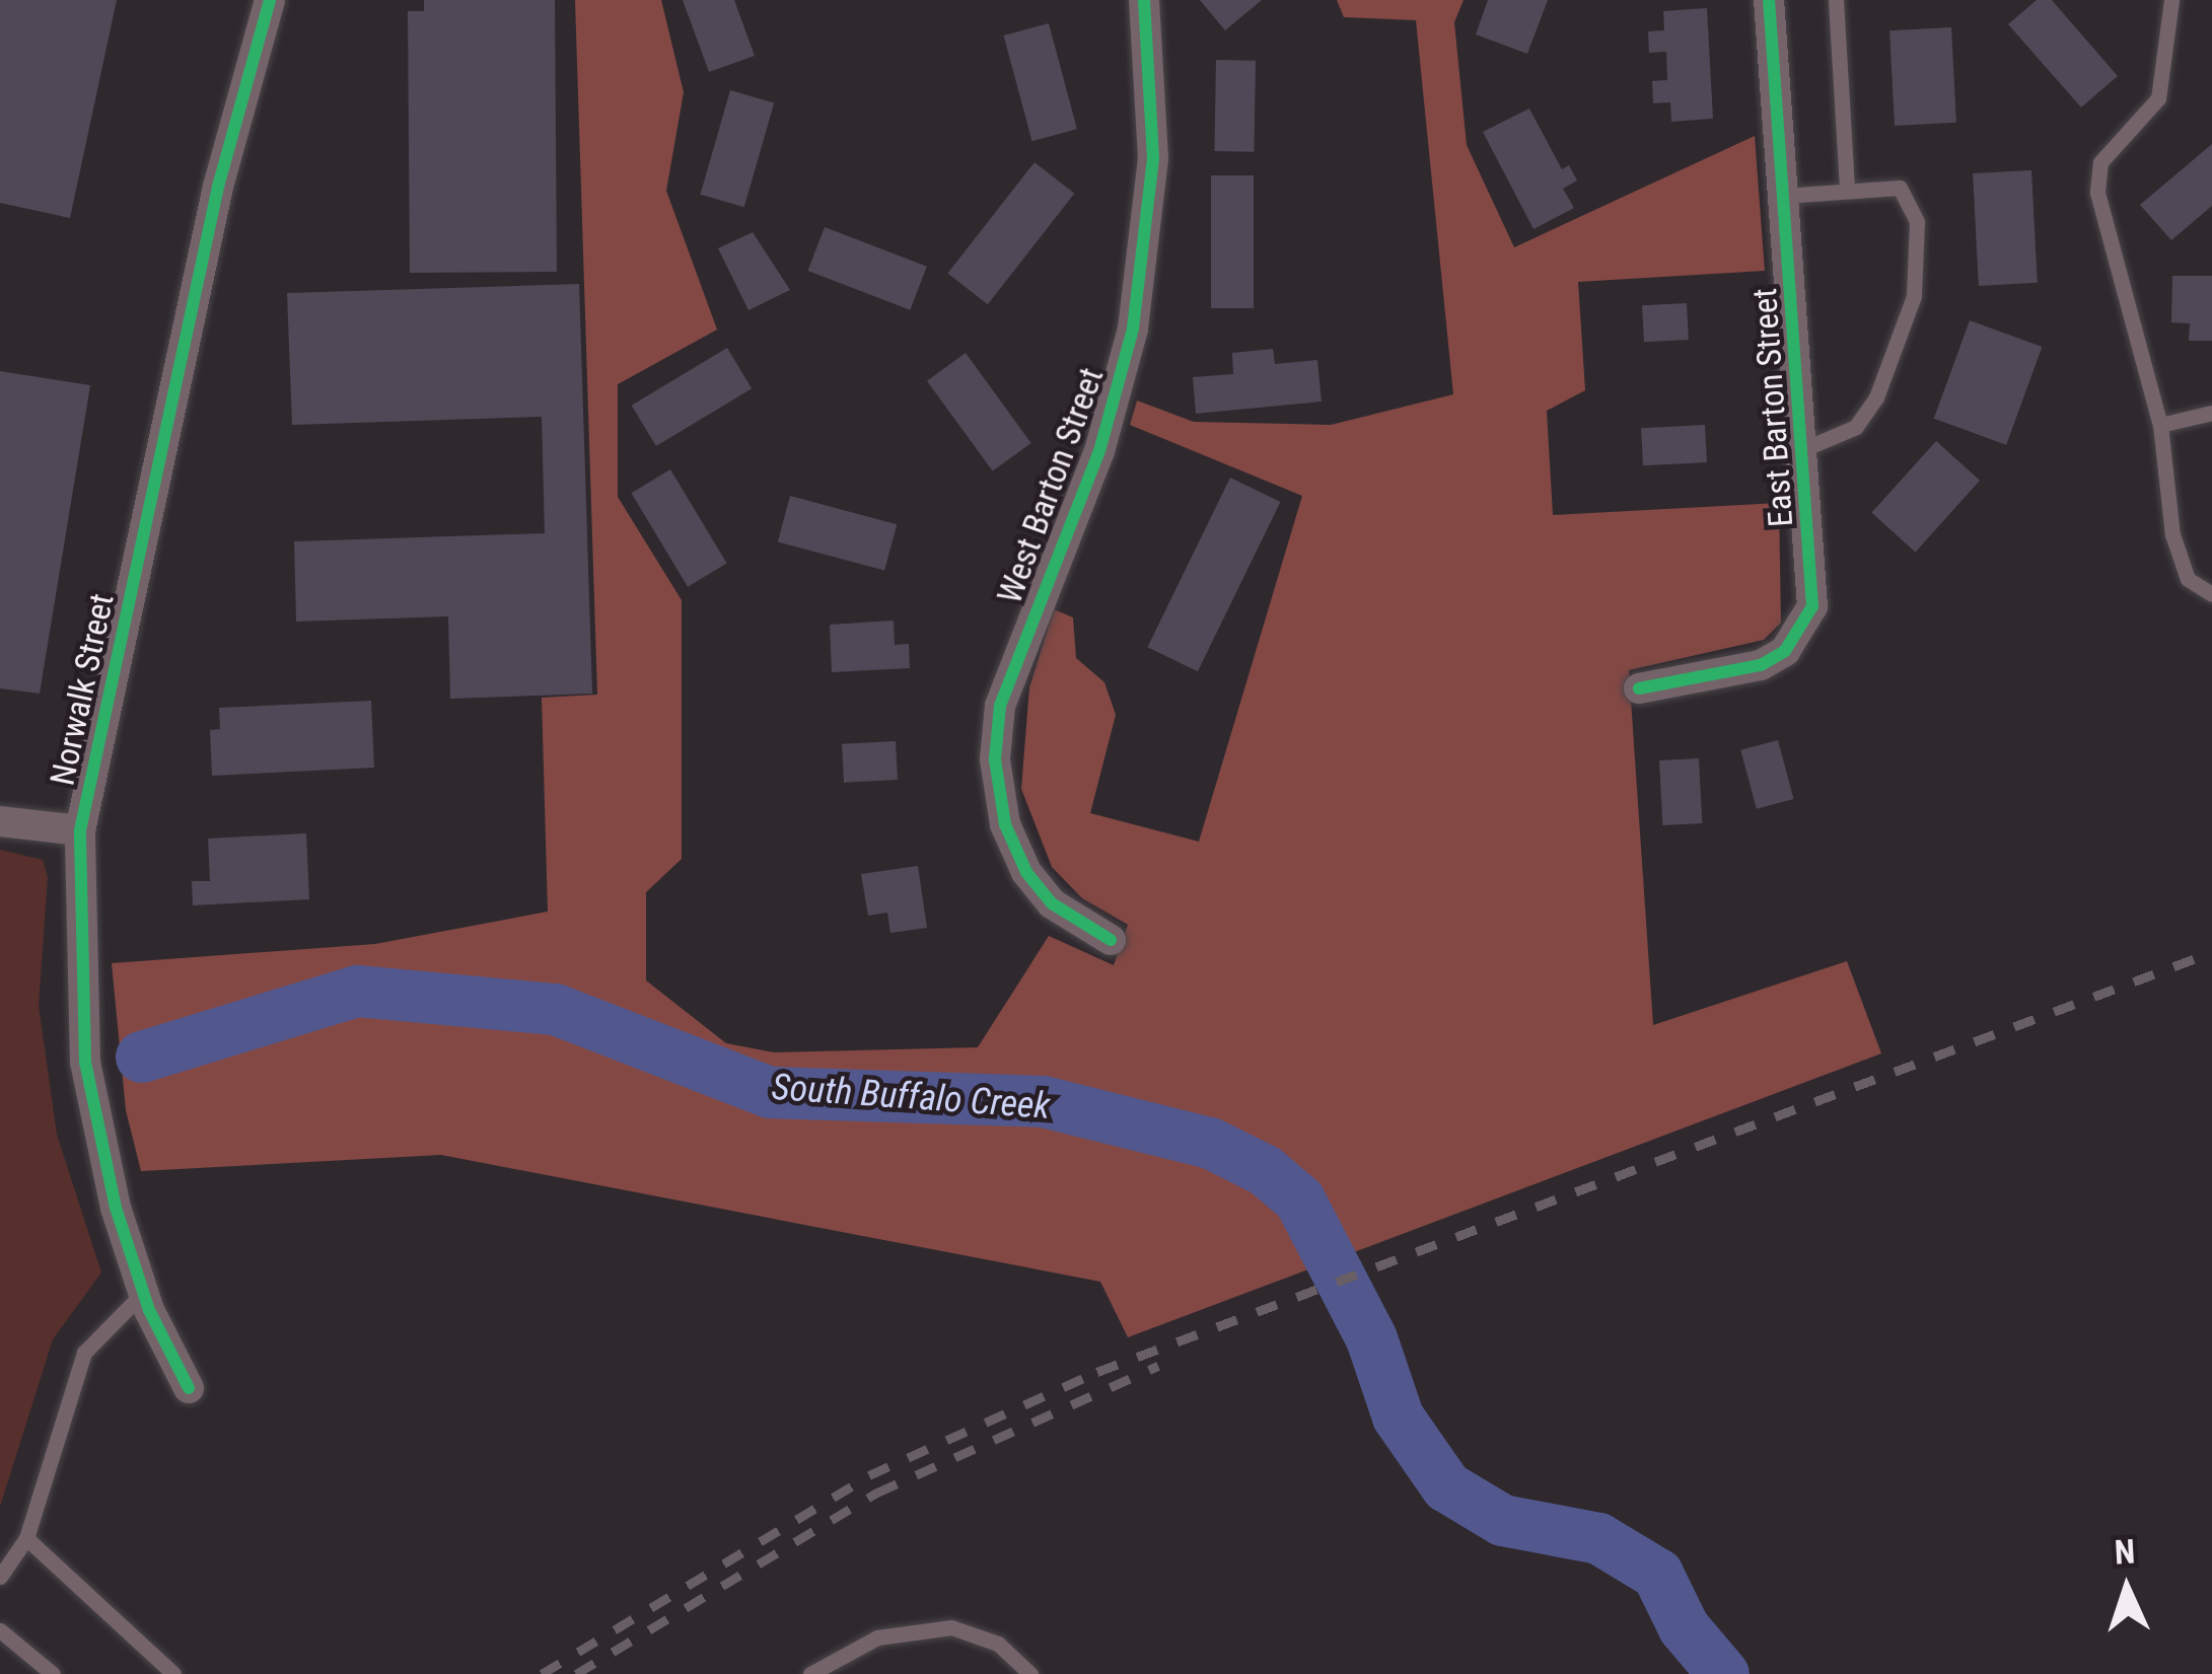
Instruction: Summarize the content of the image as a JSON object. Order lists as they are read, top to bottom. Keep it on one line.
{"streets":{"street":["East Barton Street","West Barton Street","Norwalk Street"]},"water":["South Buffalo Creek"],"north":"top"}
